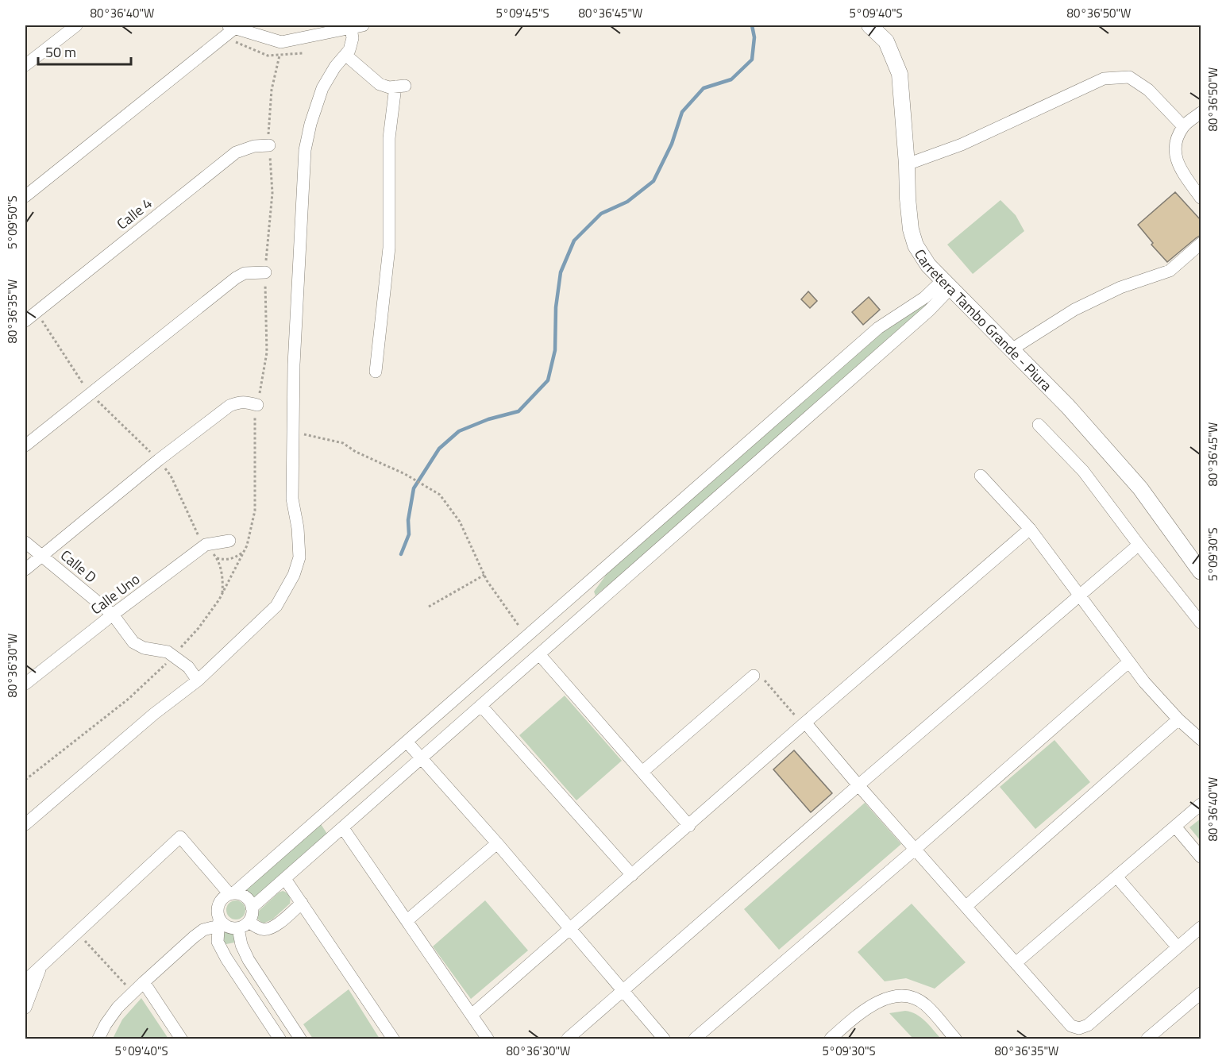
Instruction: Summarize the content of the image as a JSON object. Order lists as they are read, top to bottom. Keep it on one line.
{"streets":{"main road":["Carretera Tambo Grande - Piura"],"street":["Calle 4","Calle D","Calle Uno"]},"crossings":[["Calle D","Calle Uno"]],"scale_bar":"50 m","coordinates":["80°36'40\"W","5°09'45\"S","80°36'45\"W","5°09'40\"S","80°36'50\"W","5°09'50\"S","80°36'35\"W","5°09'30\"S","80°36'30\"W"]}
